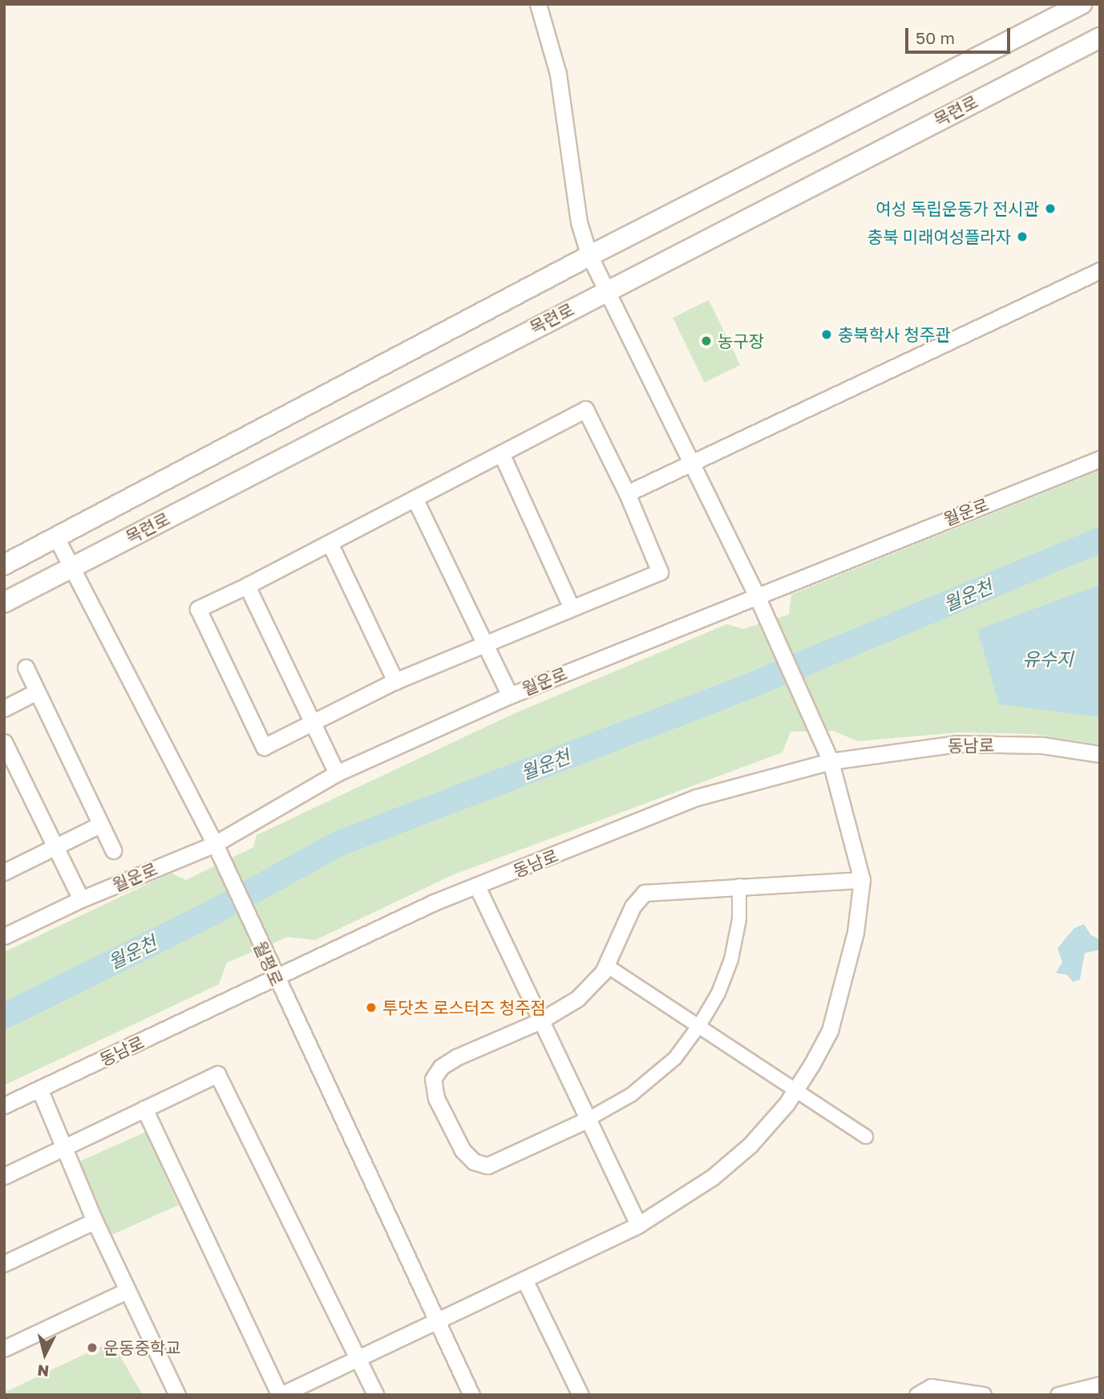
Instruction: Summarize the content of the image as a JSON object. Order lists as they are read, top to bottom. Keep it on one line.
{"streets":{"street":["목련로","월운로","동남로","월평로"]},"crossings":[["목련로","월평로"],["월운로","월평로"],["동남로","월평로"]],"water":["월운천","유수지"],"places":["여성 독립운동가 전시관","충북 미래여성플라자","충북학사 청주관","농구장","투닷츠 로스터즈 청주점","운동중학교"],"scale_bar":"50 m","north":"bottom"}
